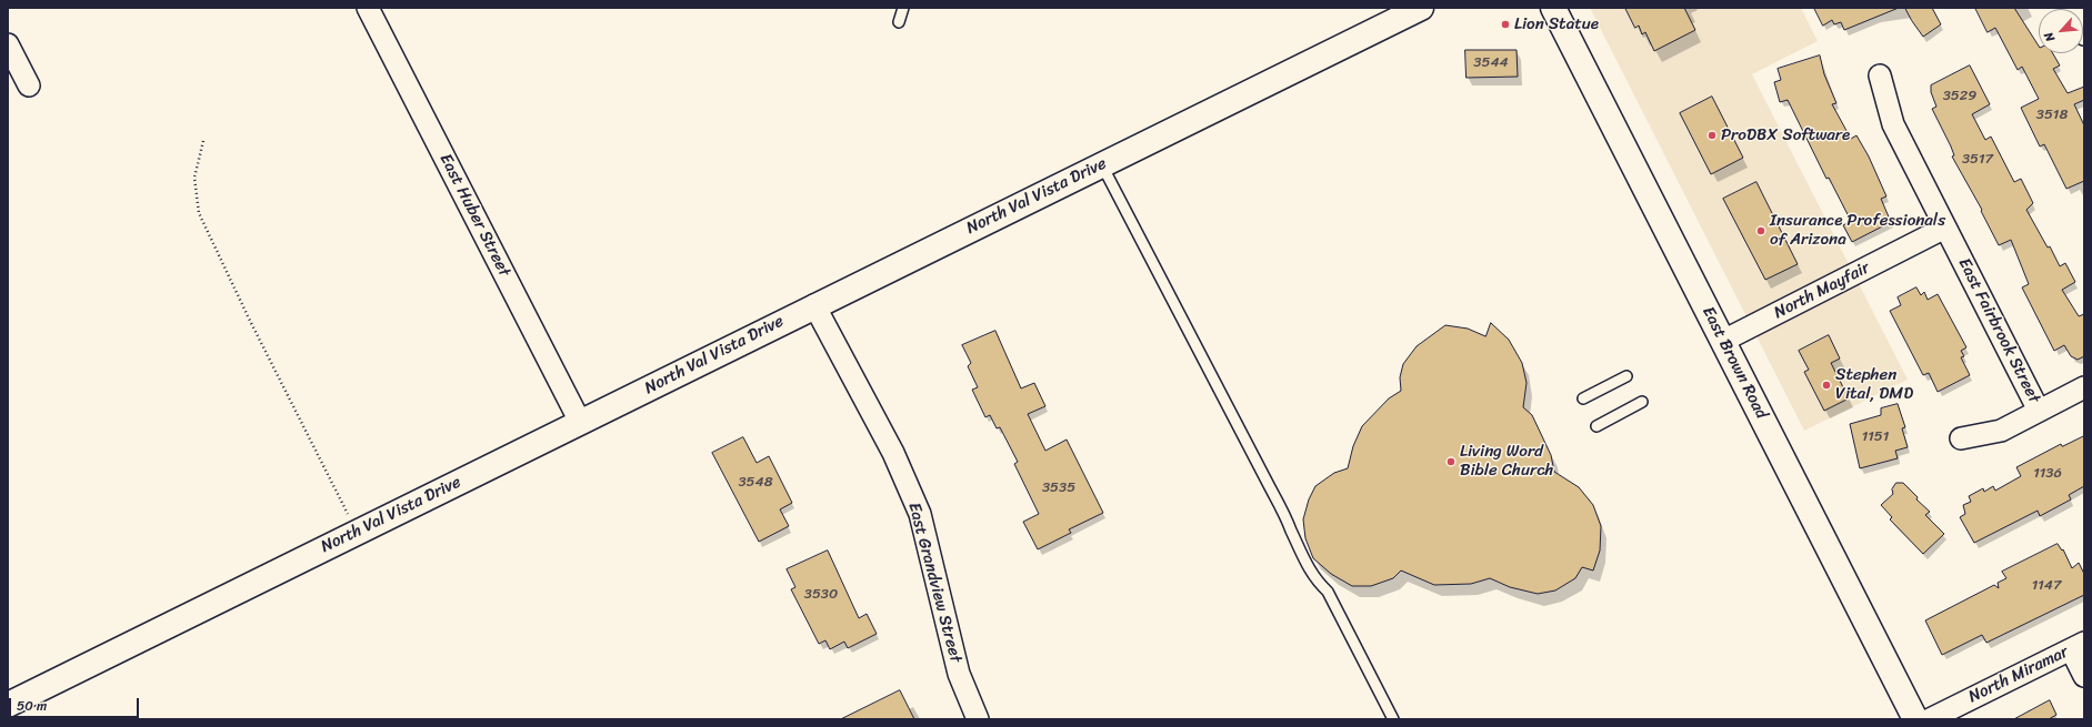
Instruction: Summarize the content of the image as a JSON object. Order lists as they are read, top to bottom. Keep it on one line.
{"streets":{"main road":["North Val Vista Drive","East Brown Road"],"street":["East Huber Street","North Mayfair","East Fairbrook Street","East Grandview Street","North Miramar"]},"crossings":[["North Val Vista Drive","East Huber Street"],["North Val Vista Drive","East Grandview Street"],["North Mayfair","East Fairbrook Street"],["North Mayfair","East Brown Road"]],"places":["Lion Statue","ProDBX Software","Insurance Professionals of Arizona","Stephen Vital, DMD","Living Word Bible Church"],"house_numbers":["3544","3529","3518","3517","1151","1136","3548","3535","1147","3530"],"scale_bar":"50 m","north":"bottom left"}
